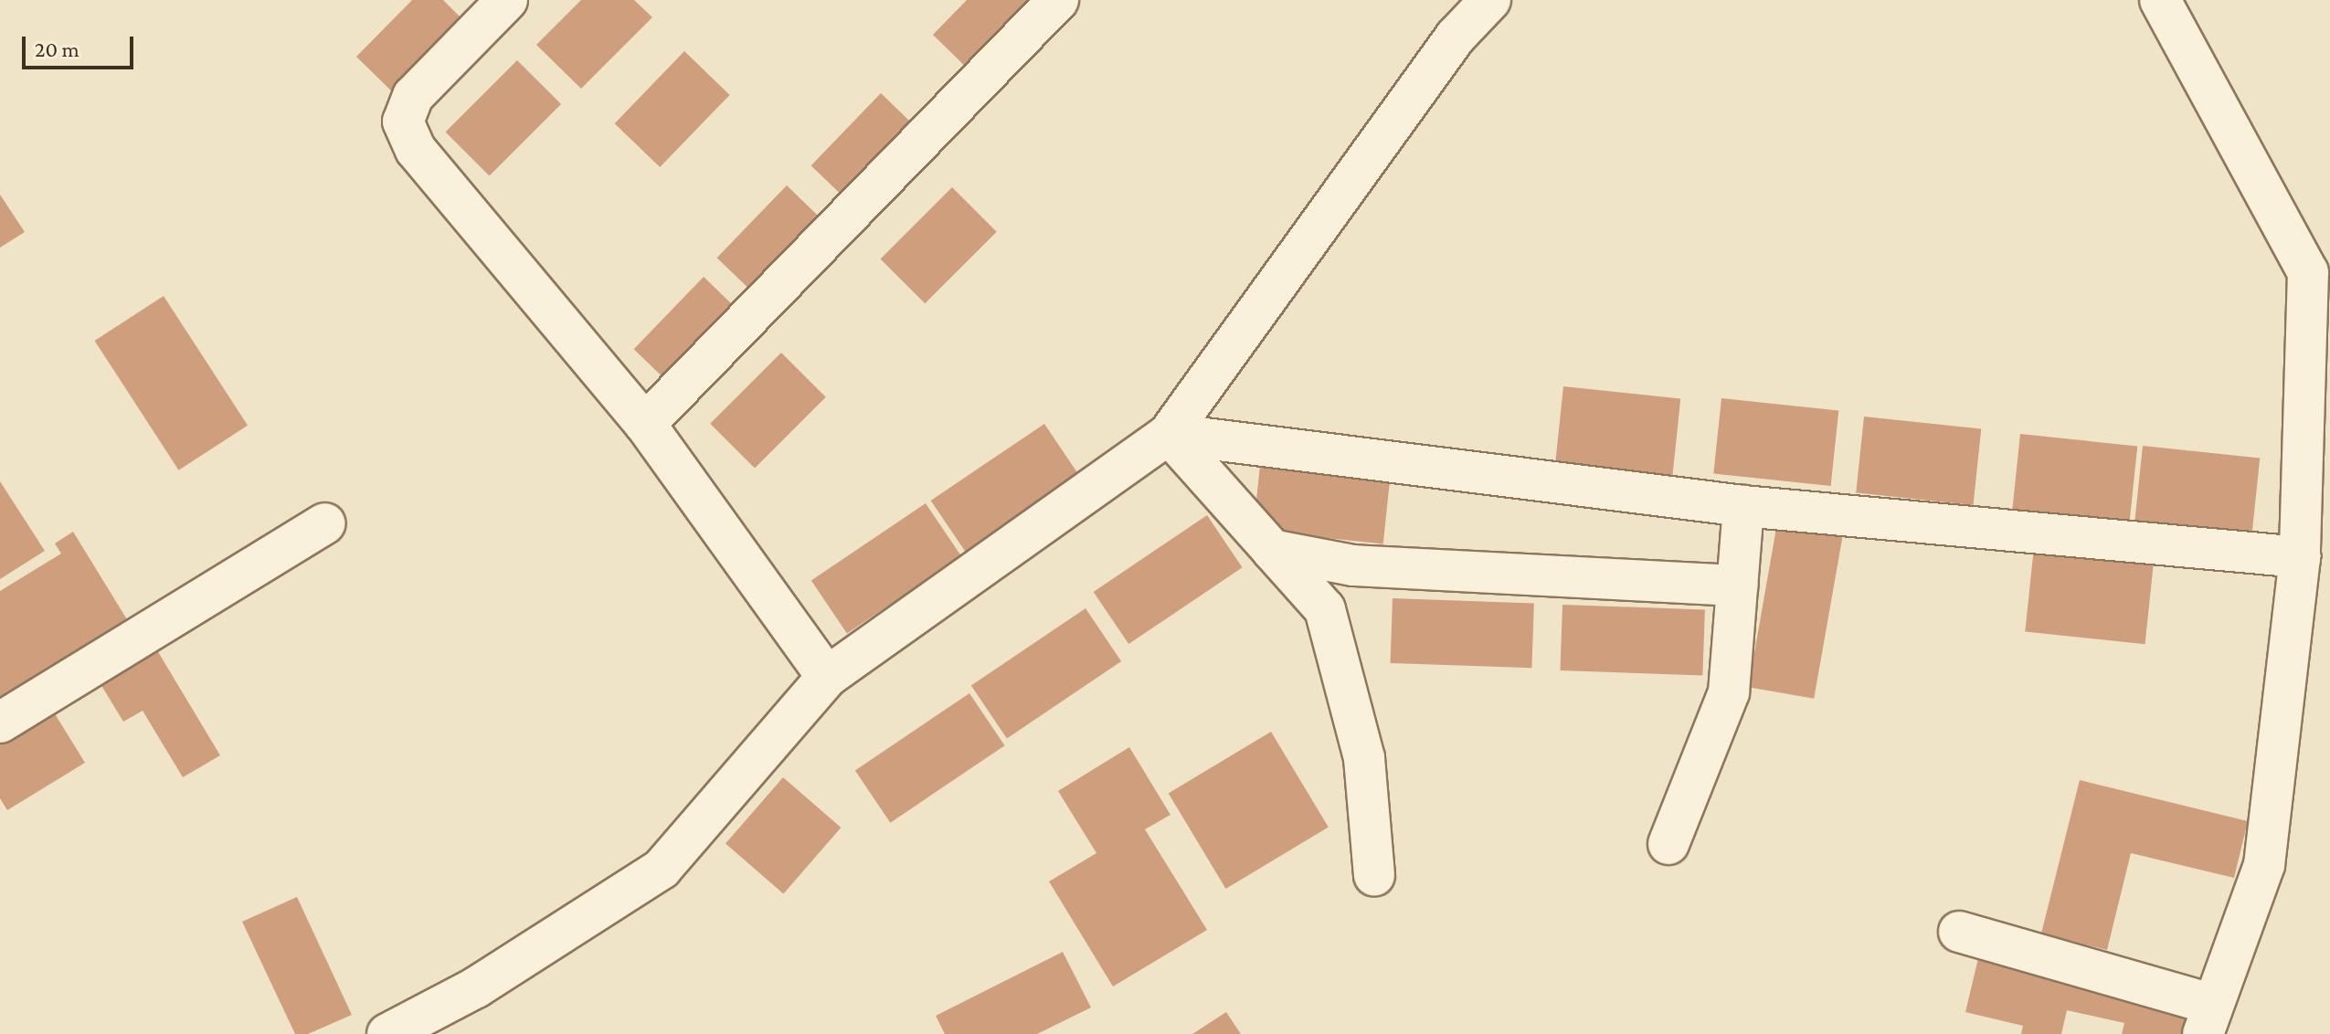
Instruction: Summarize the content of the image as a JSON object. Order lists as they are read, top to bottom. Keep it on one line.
{"scale_bar":"20 m"}
